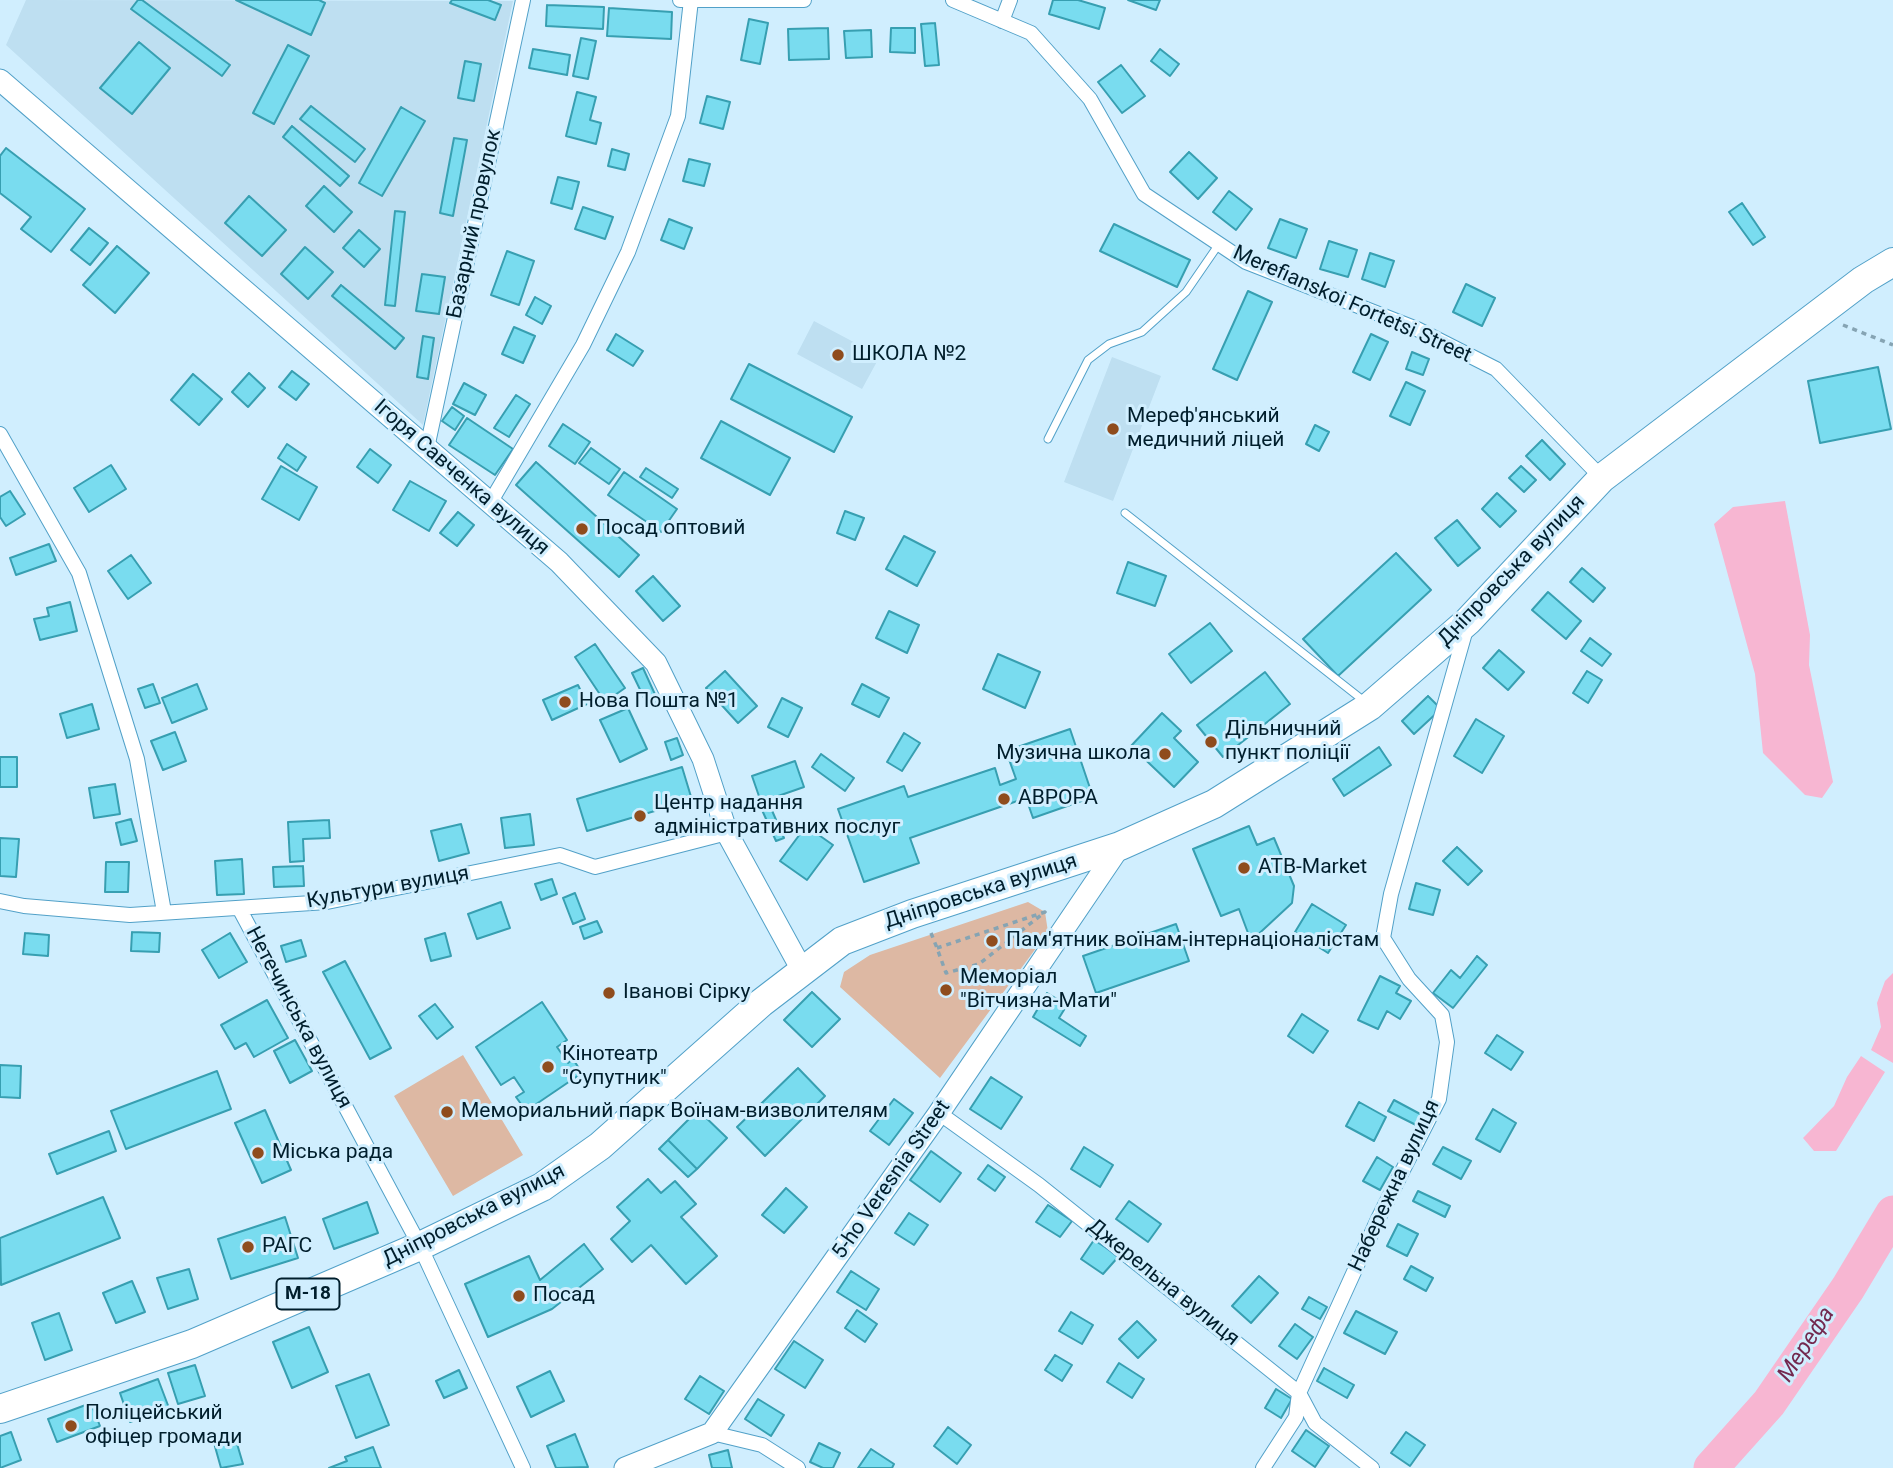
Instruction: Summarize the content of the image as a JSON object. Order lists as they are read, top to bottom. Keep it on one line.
{"streets":{"highway":["Дніпровська вулиця","М-18"],"street":["Базарний провулок","Merefianskoi Fortetsi Street","Ігоря Савченка вулиця","Культури вулиця","Нетечинська вулиця","5-ho Veresnia Street","Набережна вулиця","Джерельна вулиця"]},"crossings":[["Базарний провулок","Ігоря Савченка вулиця"],["Merefianskoi Fortetsi Street","Дніпровська вулиця"],["Ігоря Савченка вулиця","Дніпровська вулиця"],["Ігоря Савченка вулиця","Культури вулиця"],["Дніпровська вулиця","Нетечинська вулиця"],["Дніпровська вулиця","5-ho Veresnia Street"],["Дніпровська вулиця","Набережна вулиця"],["Культури вулиця","Нетечинська вулиця"],["5-ho Veresnia Street","Джерельна вулиця"],["Набережна вулиця","Джерельна вулиця"]],"water":["Мерефа"],"places":["ШКОЛА №2","Мереф'янський медичний ліцей","Посад оптовий","Нова Пошта №1","Дільничний пункт поліції","Музична школа","АВРОРА","Центр надання адміністративних послуг","ATB-Market","Пам'ятник воїнам-інтернаціоналістам","Меморіал \"Вітчизна-Мати\"","Іванові Сірку","Кінотеатр \"Супутник\"","Мемориальний парк Воїнам-визволителям","Міська рада","РАГС","Посад","Поліцейський офіцер громади"]}
